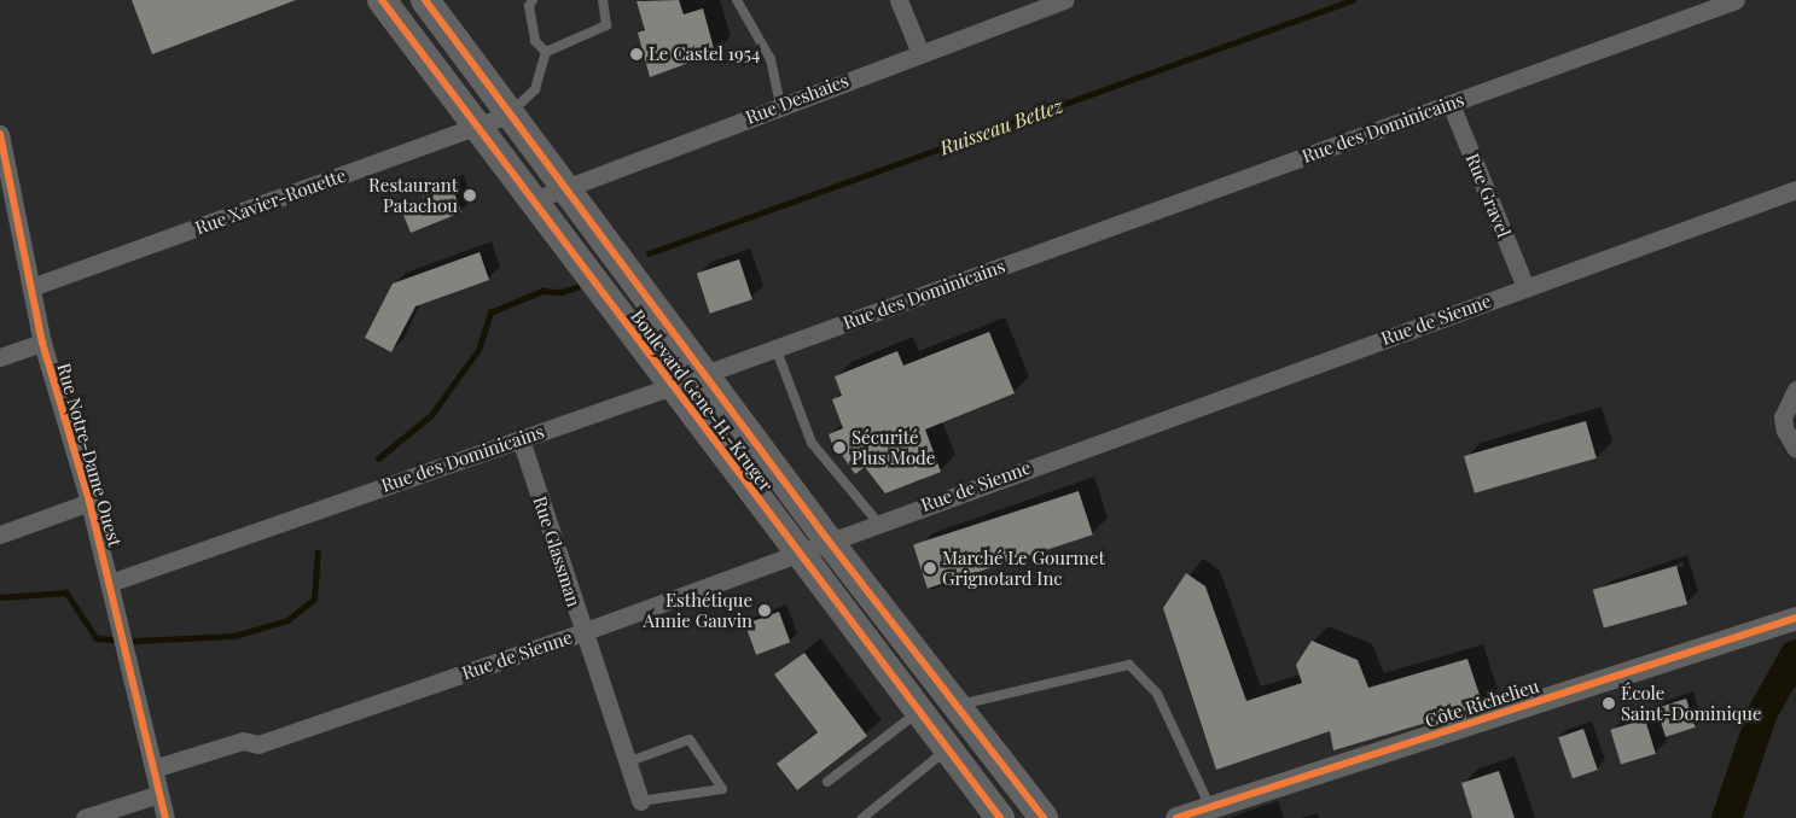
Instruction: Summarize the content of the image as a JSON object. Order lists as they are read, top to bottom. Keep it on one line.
{"streets":{"main road":["Boulevard Gene-H.-Kruger"],"street":["Rue Deshaies","Rue des Dominicains","Rue Gravel","Rue Xavier-Rouette","Rue de Sienne","Rue Notre-Dame Ouest","Rue Glassman","Côte Richelieu"]},"crossings":[["Rue Deshaies","Boulevard Gene-H.-Kruger"],["Rue des Dominicains","Rue Gravel"],["Rue des Dominicains","Boulevard Gene-H.-Kruger"],["Rue des Dominicains","Rue Notre-Dame Ouest"],["Rue des Dominicains","Rue Glassman"],["Rue Gravel","Rue de Sienne"],["Rue Xavier-Rouette","Boulevard Gene-H.-Kruger"],["Rue Xavier-Rouette","Rue Notre-Dame Ouest"],["Rue de Sienne","Boulevard Gene-H.-Kruger"],["Rue de Sienne","Rue Notre-Dame Ouest"],["Rue de Sienne","Rue Glassman"]],"water":["Ruisseau Bettez"],"places":["Le Castel 1954","Restaurant Patachou","Sécurité Plus Mode","Marché Le Gourmet Grignotard Inc","Esthétique Annie Gauvin","École Saint-Dominique"]}
